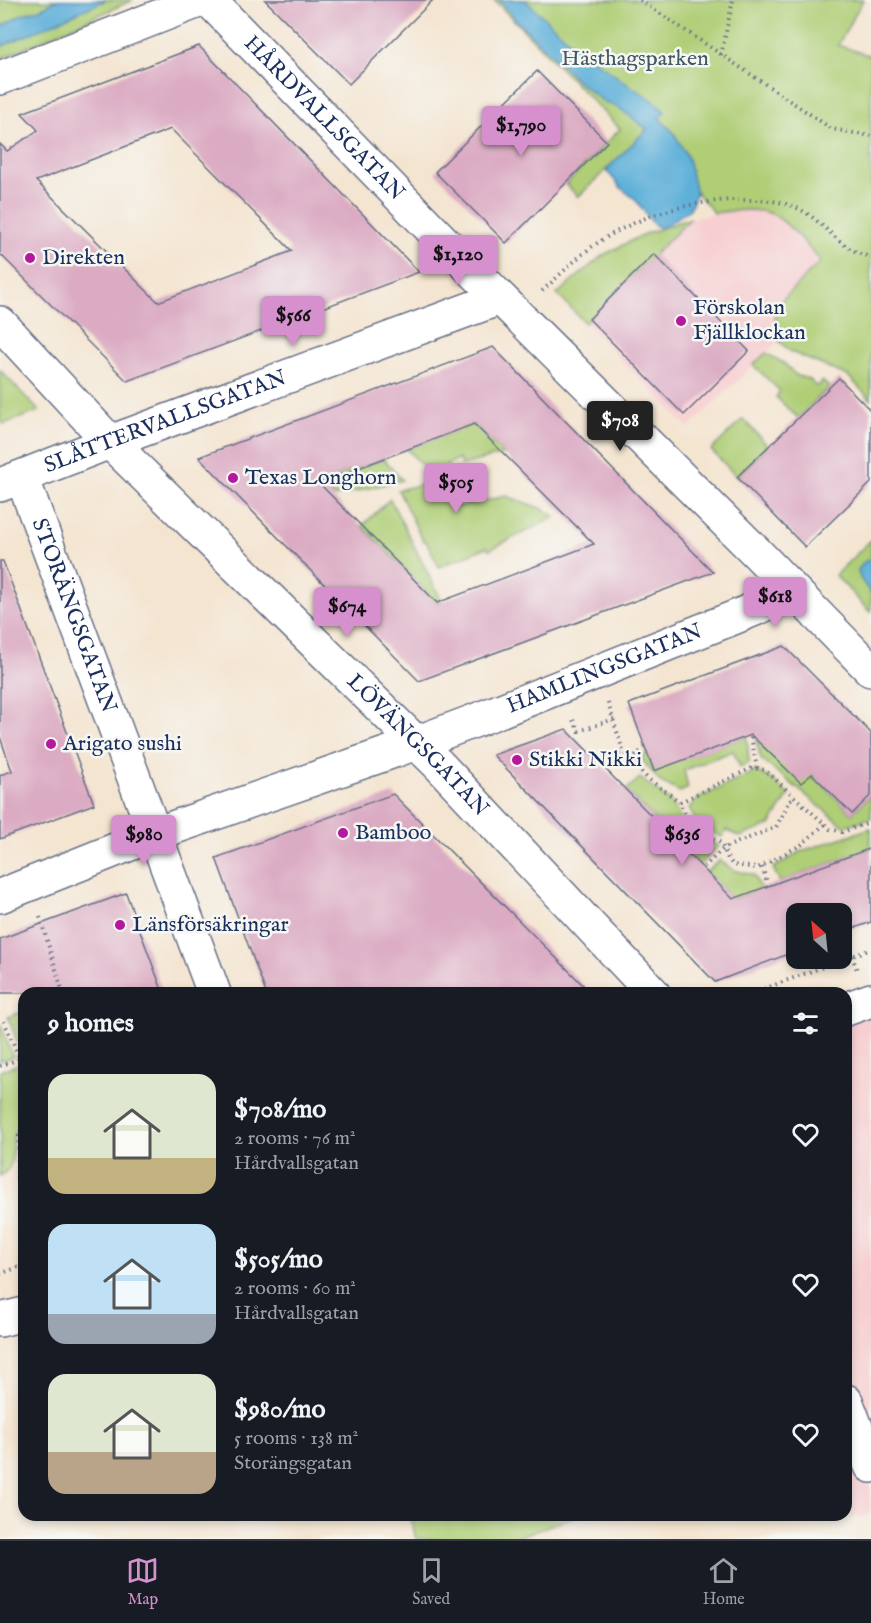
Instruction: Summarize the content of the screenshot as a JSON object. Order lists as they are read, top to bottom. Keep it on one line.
{"streets":{"street":["HÅRDVALLSGATAN","SLÅTTERVALLSGATAN","STORÄNGSGATAN","HAMLINGSGATAN","LÖVÄNGSGATAN"]},"crossings":[["HÅRDVALLSGATAN","SLÅTTERVALLSGATAN"],["HÅRDVALLSGATAN","HAMLINGSGATAN"],["SLÅTTERVALLSGATAN","STORÄNGSGATAN"],["SLÅTTERVALLSGATAN","LÖVÄNGSGATAN"],["STORÄNGSGATAN","HAMLINGSGATAN"],["HAMLINGSGATAN","LÖVÄNGSGATAN"]],"parks":["Hästhagsparken"],"places":["Direkten","Förskolan Fjällklockan","Texas Longhorn","Arigato sushi","Stikki Nikki","Bamboo","Länsförsäkringar"],"north":"top left","page":{"price":["$1,790","$1,120","$566","$708","$505","$618","$674","$980","$636"],"heading":"9 homes","list":[{"name":"$708/mo","note":"2 rooms · 76 m² · Hårdvallsgatan"},{"name":"$505/mo","note":"2 rooms · 60 m² · Hårdvallsgatan"},{"name":"$980/mo","note":"5 rooms · 138 m² · Storängsgatan"}],"tabs":["Map","Saved","Home"]}}
